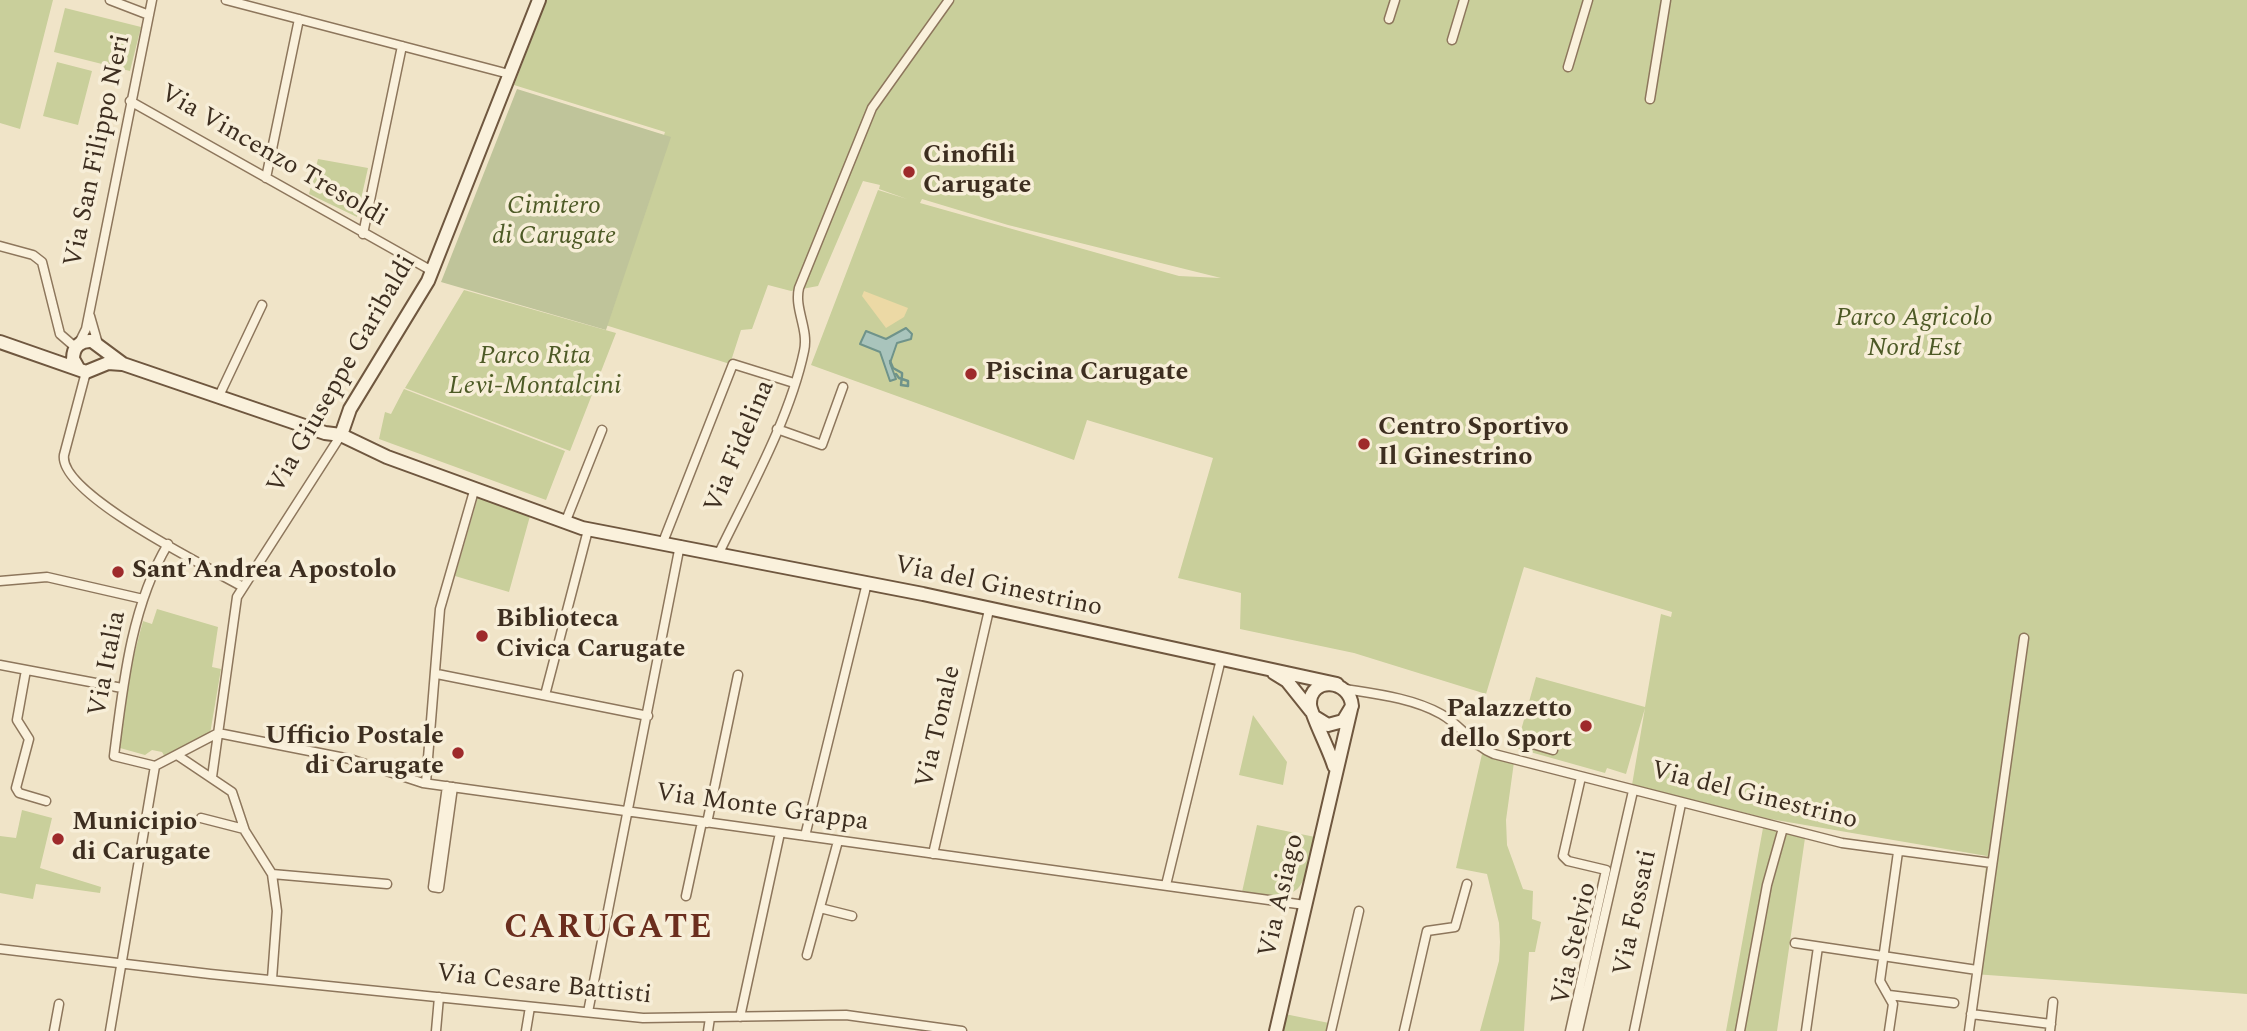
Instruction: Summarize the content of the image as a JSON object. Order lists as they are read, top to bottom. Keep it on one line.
{"streets":{"street":["Via San Filippo Neri","Via Vincenzo Tresoldi","Via Giuseppe Garibaldi","Via Fidelina","Via del Ginestrino","Via Italia","Via Tonale","Via Monte Grappa","Via Asiago","Via Fossati","Via Stelvio","Via Cesare Battisti"]},"crossings":[["Via San Filippo Neri","Via Vincenzo Tresoldi"],["Via Vincenzo Tresoldi","Via Giuseppe Garibaldi"],["Via Giuseppe Garibaldi","Via Fidelina"],["Via Giuseppe Garibaldi","Via Monte Grappa"],["Via Fidelina","Via del Ginestrino"],["Via del Ginestrino","Via Tonale"],["Via del Ginestrino","Via Asiago"],["Via del Ginestrino","Via Fossati"],["Via del Ginestrino","Via Stelvio"],["Via Tonale","Via Monte Grappa"],["Via Monte Grappa","Via Asiago"]],"districts":["CARUGATE"],"parks":["Cimitero di Carugate","Parco Agricolo Nord Est","Parco Rita Levi-Montalcini"],"places":["Cinofili Carugate","Piscina Carugate","Centro Sportivo Il Ginestrino","Sant'Andrea Apostolo","Biblioteca Civica Carugate","Palazzetto dello Sport","Ufficio Postale di Carugate","Municipio di Carugate"]}
